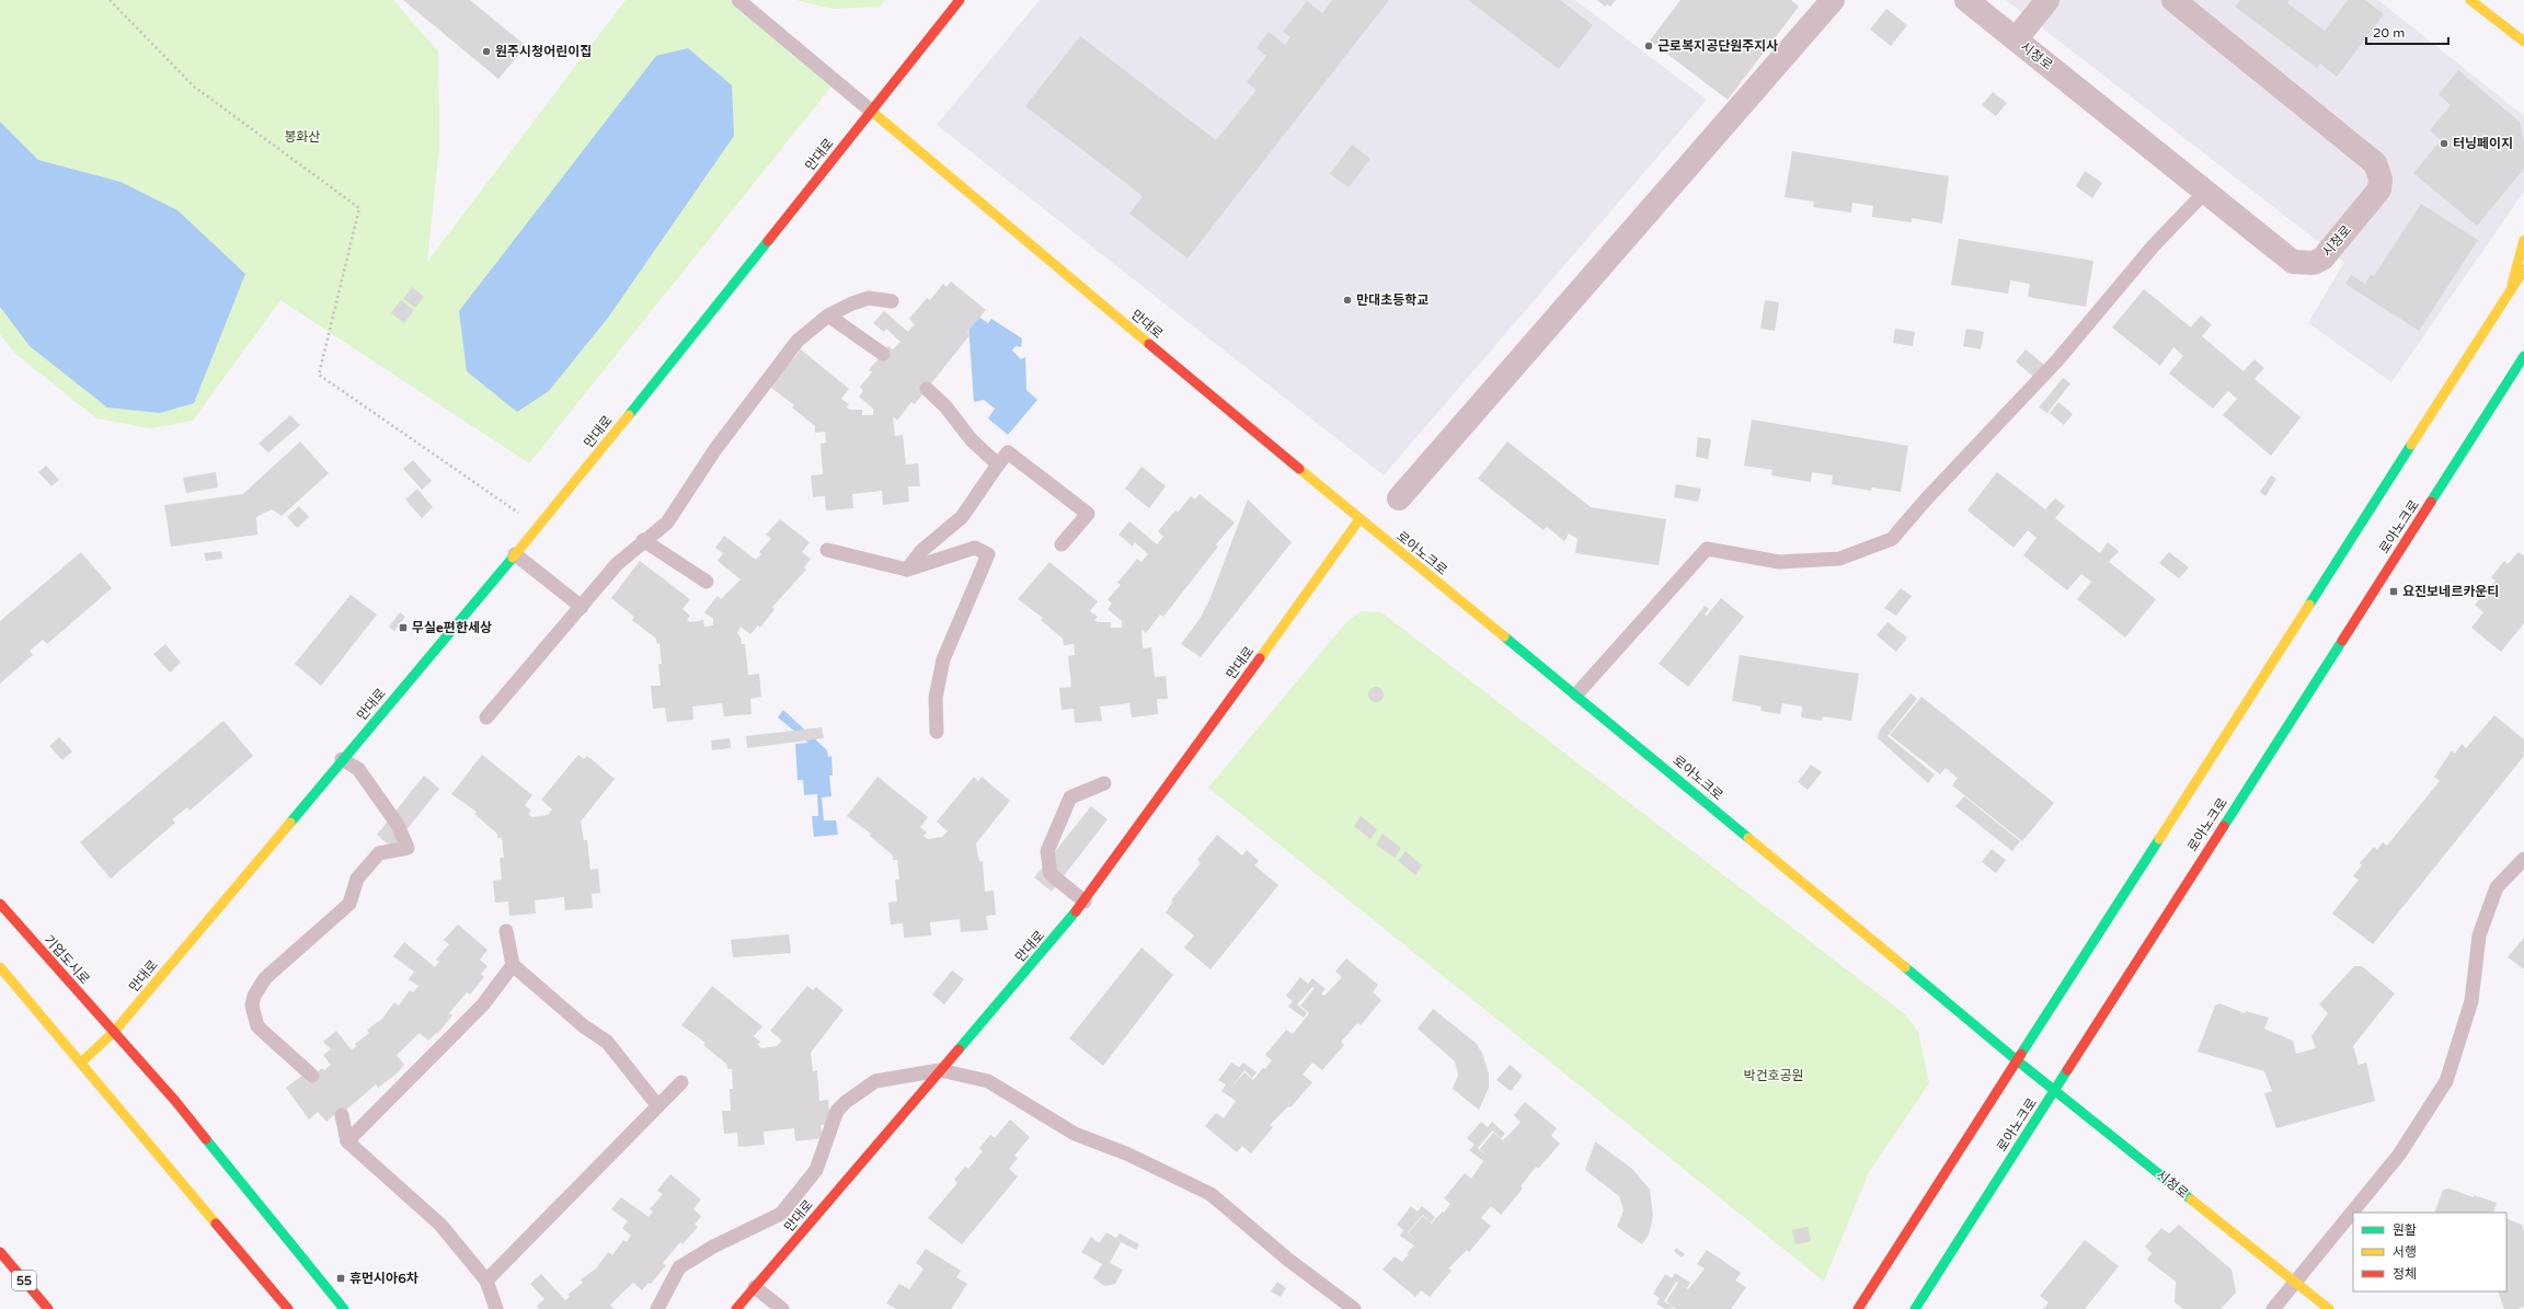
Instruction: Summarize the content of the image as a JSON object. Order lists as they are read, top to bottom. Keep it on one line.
{"streets":{"main road":["시청로","만대로","로아노크로","기업도시로","55"]},"crossings":[["시청로","로아노크로"],["만대로","로아노크로"],["만대로","기업도시로"]],"parks":["봉화산","박건호공원"],"places":{"other":["근로복지공단원주지사","원주시청어린이집","터닝페이지","만대초등학교"],"transit":["요진보네르카운티","무실e편한세상","휴먼시아6차"]},"legend":["원활","서행","정체"],"scale_bar":"20 m"}
